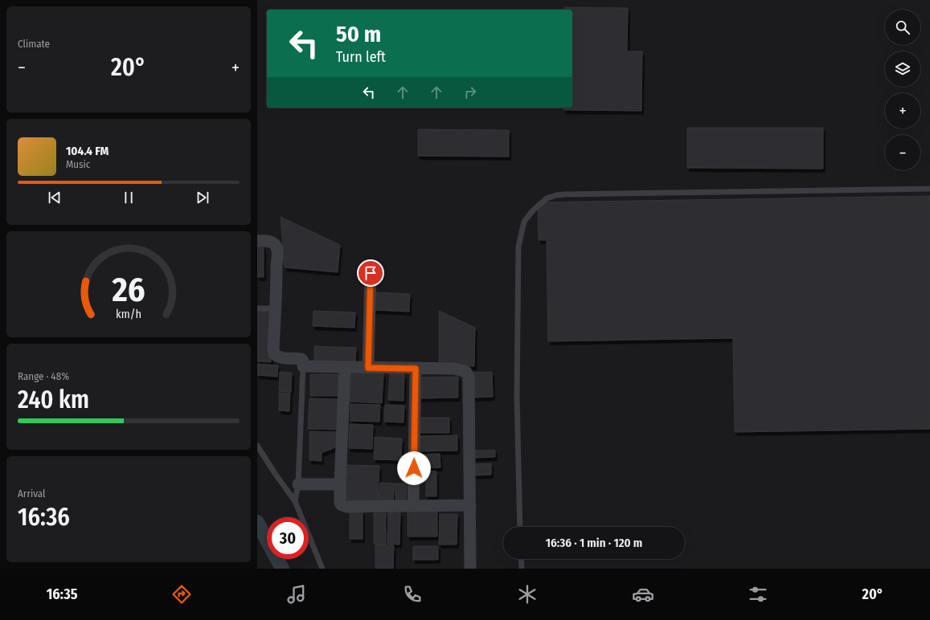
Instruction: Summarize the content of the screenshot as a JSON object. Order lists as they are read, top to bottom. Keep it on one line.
{"page":{"tile":["Climate",["Range · 48%","240 km"],["Arrival","16:36"]],"map_buttons":["+","−"],"turn":["50 m","Turn left"],"heat":["−","20°","+"],"song":["104.4 FM","Music"],"limit":"30","trip":"16:36 · 1 min · 120 m","tabs":["16:35","20°"],"gauge":["26","km/h"]}}
